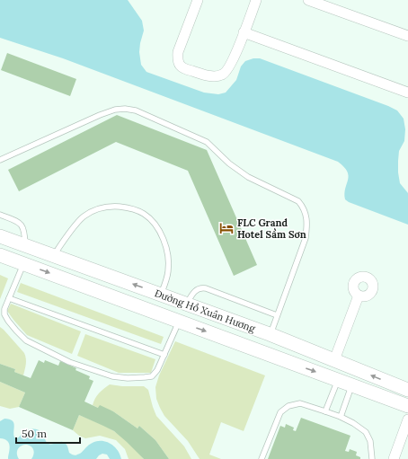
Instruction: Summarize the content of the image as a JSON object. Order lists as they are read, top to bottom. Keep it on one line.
{"streets":{"main road":["Đường Hồ Xuân Hương"]},"places":{"hotel":["FLC Grand Hotel Sầm Sơn"]},"scale_bar":"50 m"}
